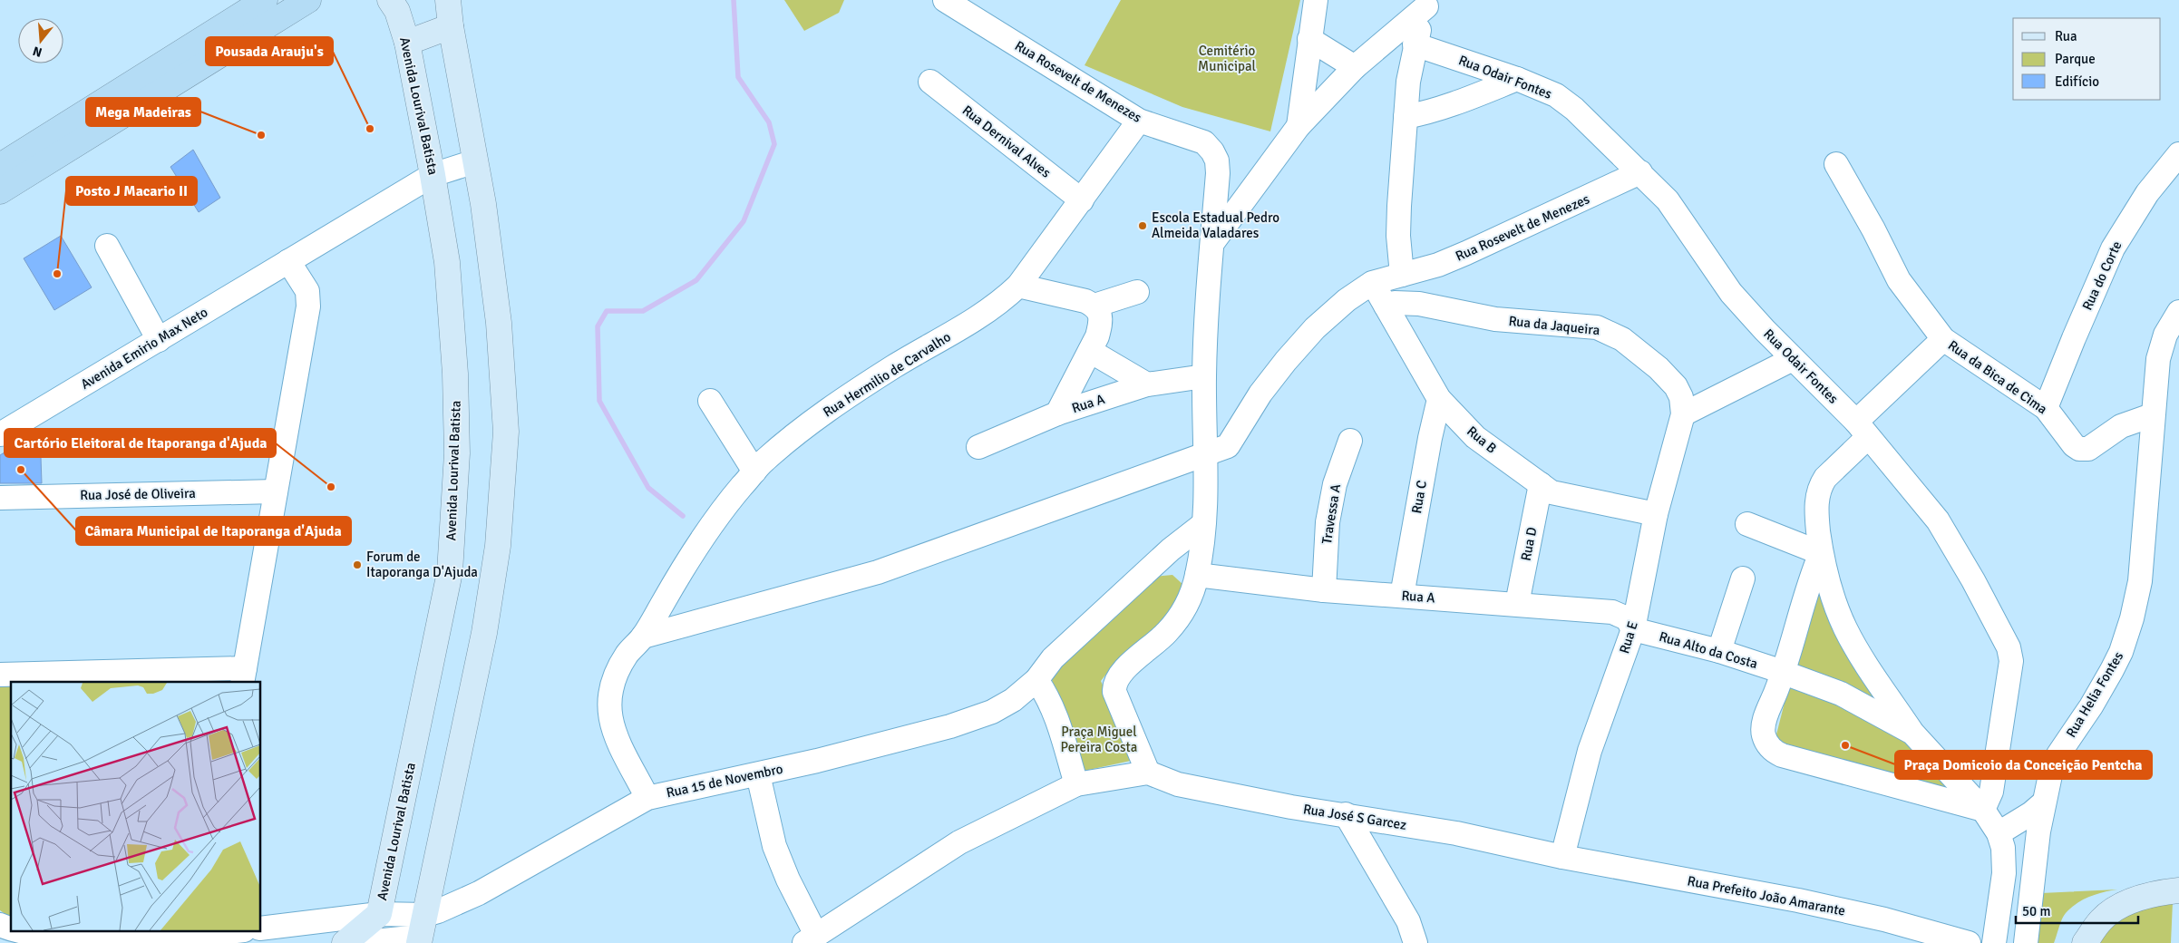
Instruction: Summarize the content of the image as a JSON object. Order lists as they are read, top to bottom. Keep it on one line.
{"streets":{"main road":["Avenida Lourival Batista"],"street":["Rua Odair Fontes","Rua Rosevelt de Menezes","Rua Dernival Alves","Rua do Corte","Rua da Jaqueira","Avenida Emirio Max Neto","Rua Hermilio de Carvalho","Rua da Bica de Cima","Rua A","Rua B","Rua José de Oliveira","Rua C","Travessa A","Rua D","Rua E","Rua Alto da Costa","Rua Helia Fontes","Rua 15 de Novembro","Rua José S Garcez","Rua Prefeito João Amarante"]},"crossings":[["Rua Odair Fontes","Rua Rosevelt de Menezes"],["Rua Rosevelt de Menezes","Rua Hermilio de Carvalho"],["Rua Rosevelt de Menezes","Rua A"],["Rua Rosevelt de Menezes","Rua B"],["Avenida Lourival Batista","Avenida Emirio Max Neto"],["Rua Dernival Alves","Rua Hermilio de Carvalho"],["Rua do Corte","Rua da Bica de Cima"],["Rua da Jaqueira","Rua B"],["Rua da Jaqueira","Rua E"],["Rua Hermilio de Carvalho","Rua 15 de Novembro"],["Rua da Bica de Cima","Rua Helia Fontes"],["Rua A","Rua C"],["Rua A","Travessa A"],["Rua A","Rua D"],["Rua A","Rua E"],["Rua A","Rua Alto da Costa"],["Rua B","Rua C"],["Rua B","Rua D"],["Rua B","Rua E"],["Rua E","Rua Alto da Costa"],["Rua E","Rua José S Garcez"],["Rua E","Rua Prefeito João Amarante"],["Rua José S Garcez","Rua Prefeito João Amarante"]],"parks":["Cemitério Municipal","Praça Miguel Pereira Costa"],"places":["Pousada Arauju's","Mega Madeiras","Escola Estadual Pedro Almeida Valadares","Posto J Macario II","Câmara Municipal de Itaporanga d'Ajuda","Cartório Eleitoral de Itaporanga d'Ajuda","Forum de Itaporanga D'Ajuda","Praça Domicoio da Conceição Pentcha"],"legend":["Rua","Parque","Edifício"],"scale_bar":"50 m","north":"bottom"}
